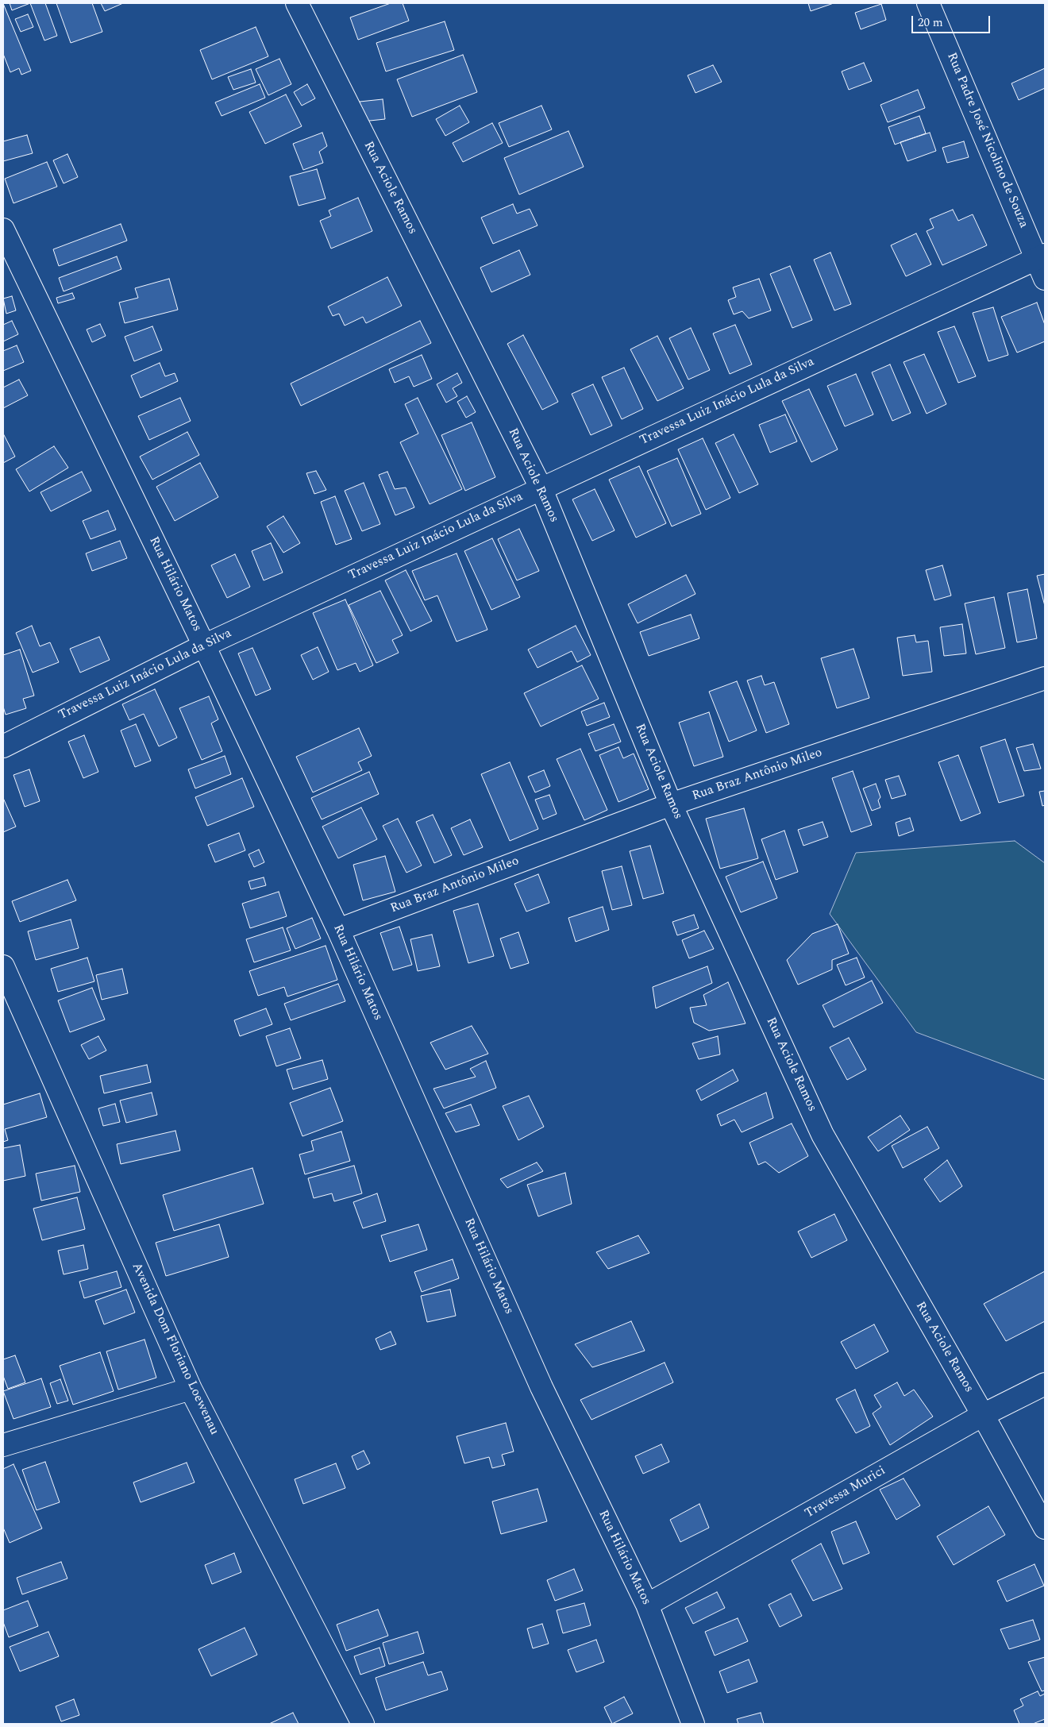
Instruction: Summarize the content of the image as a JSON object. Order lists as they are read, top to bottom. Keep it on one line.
{"streets":{"street":["Rua Padre José Nicolino de Souza","Rua Aciole Ramos","Travessa Luiz Inácio Lula da Silva","Rua Hilário Matos","Rua Braz Antônio Mileo","Avenida Dom Floriano Loewenau","Travessa Murici"]},"crossings":[["Rua Padre José Nicolino de Souza","Travessa Luiz Inácio Lula da Silva"],["Rua Aciole Ramos","Travessa Luiz Inácio Lula da Silva"],["Rua Aciole Ramos","Rua Braz Antônio Mileo"],["Rua Aciole Ramos","Travessa Murici"],["Travessa Luiz Inácio Lula da Silva","Rua Hilário Matos"],["Rua Hilário Matos","Rua Braz Antônio Mileo"],["Rua Hilário Matos","Travessa Murici"]],"scale_bar":"20 m"}
